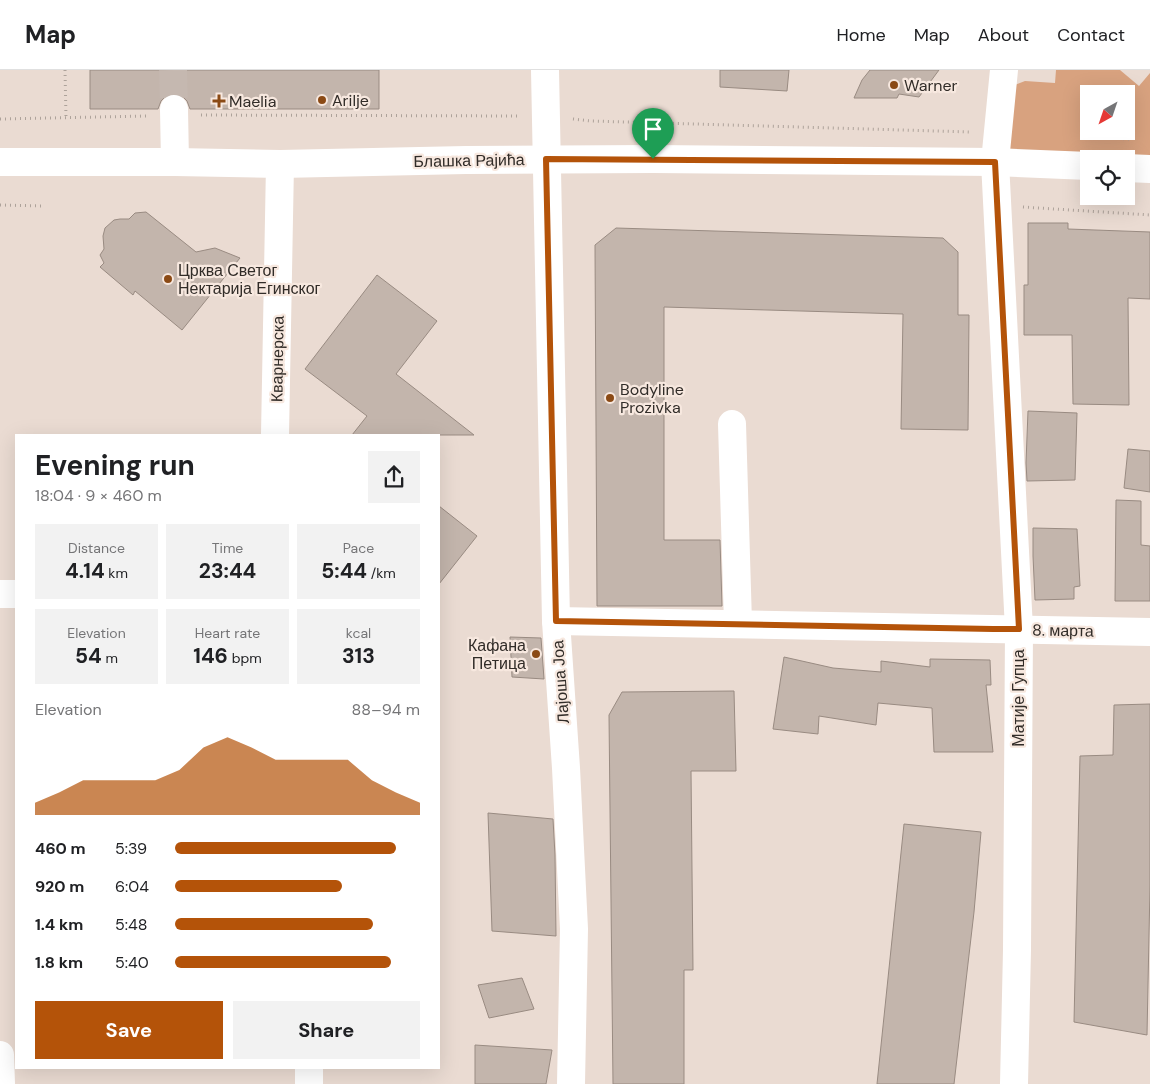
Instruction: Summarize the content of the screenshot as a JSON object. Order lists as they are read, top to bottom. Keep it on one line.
{"streets":{"street":["Блашка Рајића","Кварнерска","8. марта","Лајоша Јоа","Матије Гупца"]},"crossings":[["Блашка Рајића","Кварнерска"],["Блашка Рајића","Лајоша Јоа"],["Блашка Рајића","Матије Гупца"],["8. марта","Лајоша Јоа"],["8. марта","Матије Гупца"]],"places":{"other":["Warner","Arilje","Црква Светог Нектарија Егинског","Bodyline Prozivka","Кафана Петица"],"health":["Maelia"]},"north":"bottom left","page":{"header":"Map","nav":["Home","Map","About","Contact"],"heading":["Evening run","18:04 · 9 × 460 m"],"stats":[["Distance","4.14 km"],["Time","23:44"],["Pace","5:44 /km"],["Elevation","54 m"],["Heart rate","146 bpm"],["kcal","313"]],"chart":["Elevation","88–94 m"],"list":[{"name":"460 m","note":"5:39"},{"name":"920 m","note":"6:04"},{"name":"1.4 km","note":"5:48"},{"name":"1.8 km","note":"5:40"}],"buttons":["Save","Share"]}}
